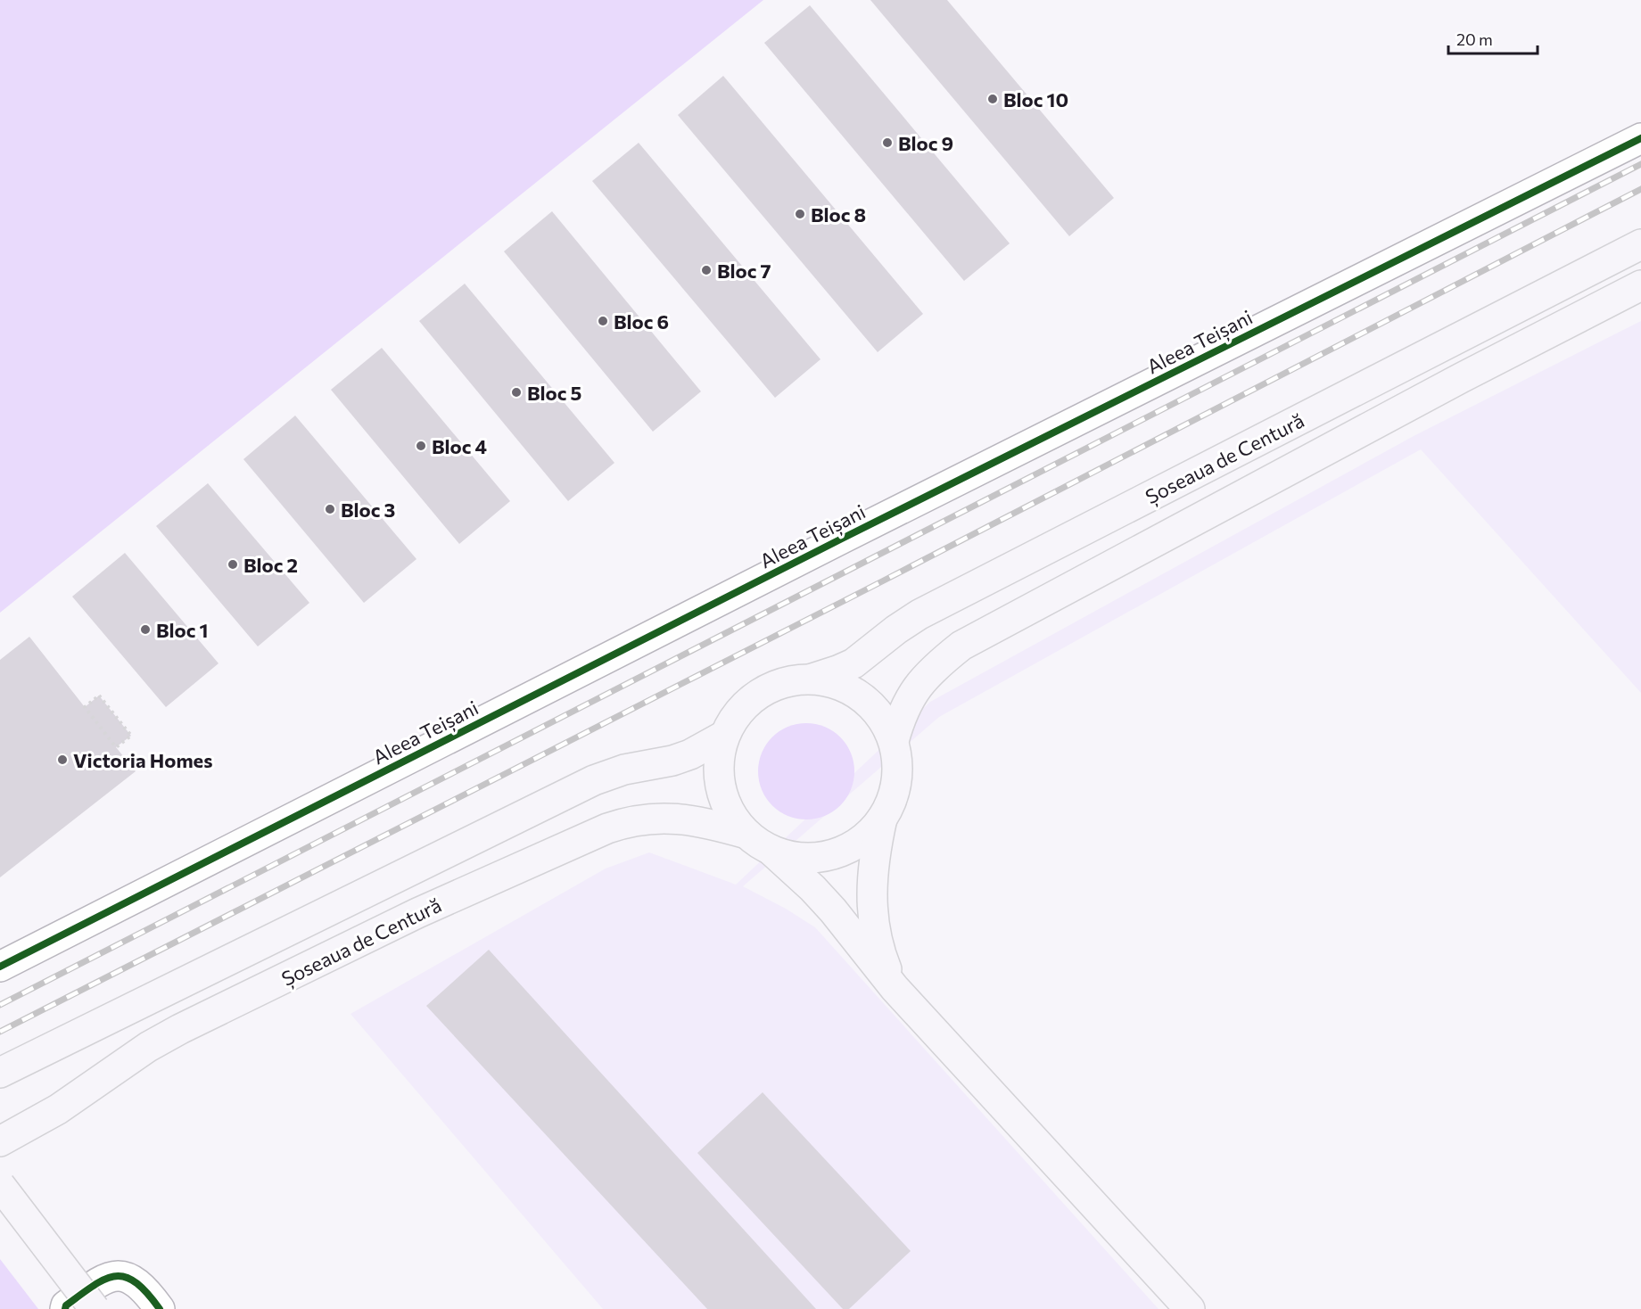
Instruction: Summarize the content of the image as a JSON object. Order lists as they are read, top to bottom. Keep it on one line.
{"streets":{"main road":["Șoseaua de Centură"],"street":["Aleea Teișani"]},"places":["Bloc 10","Bloc 9","Bloc 8","Bloc 7","Bloc 6","Bloc 5","Bloc 4","Bloc 3","Bloc 2","Bloc 1","Victoria Homes"],"scale_bar":"20 m"}
